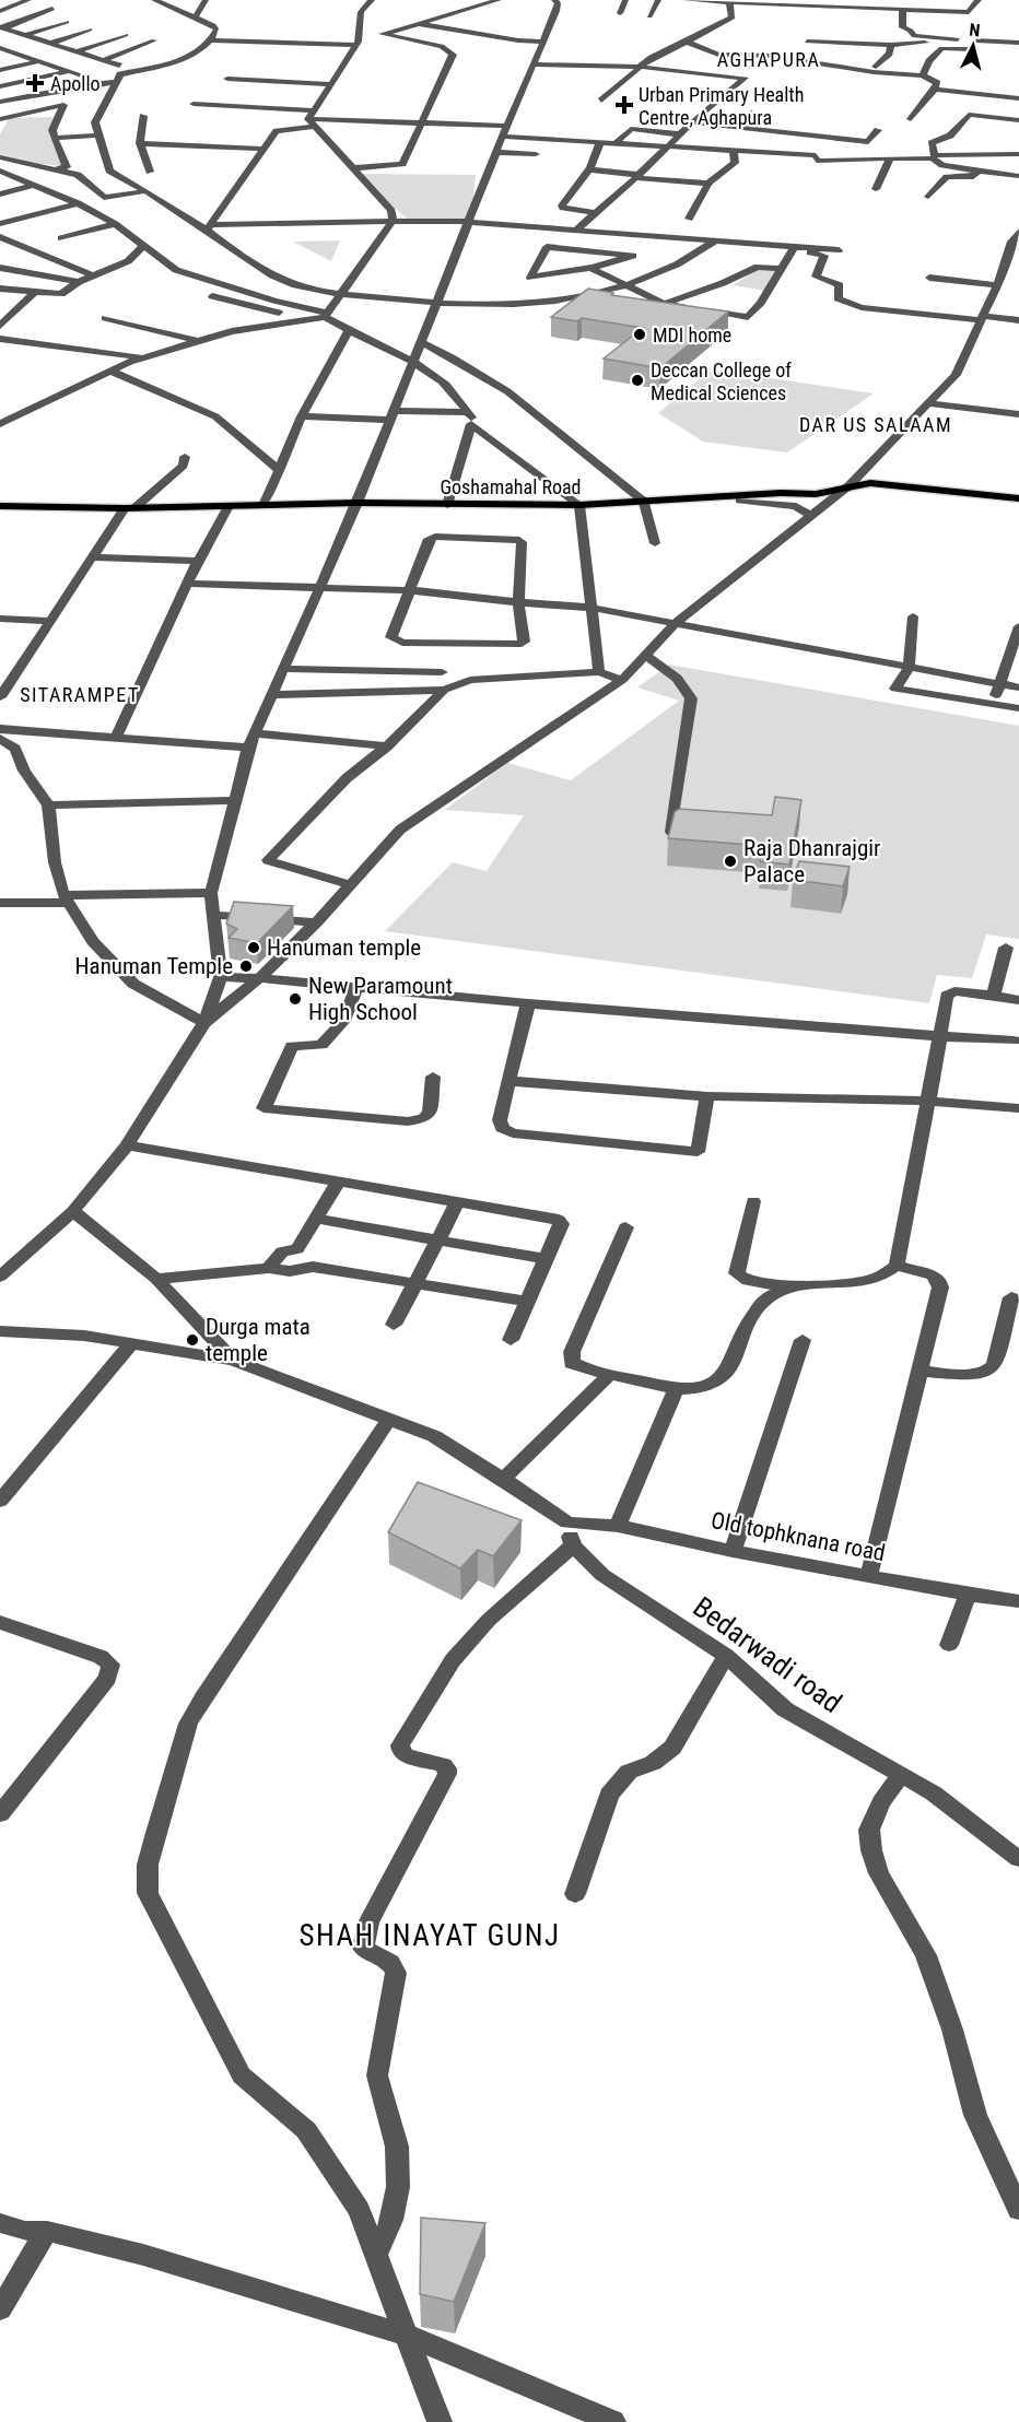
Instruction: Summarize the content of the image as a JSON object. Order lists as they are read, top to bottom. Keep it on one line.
{"streets":{"main road":["Goshamahal Road"],"street":["Old tophknana road","Bedarwadi road"]},"districts":["AGHAPURA","DAR US SALAAM","SITARAMPET","SHAH INAYAT GUNJ"],"places":{"health":["Apollo","Urban Primary Health Centre, Aghapura"],"other":["MDI home","Deccan College of Medical Sciences","Raja Dhanrajgir Palace","Hanuman temple","Hanuman Temple","New Paramount High School","Durga mata temple"]},"north":"top"}
